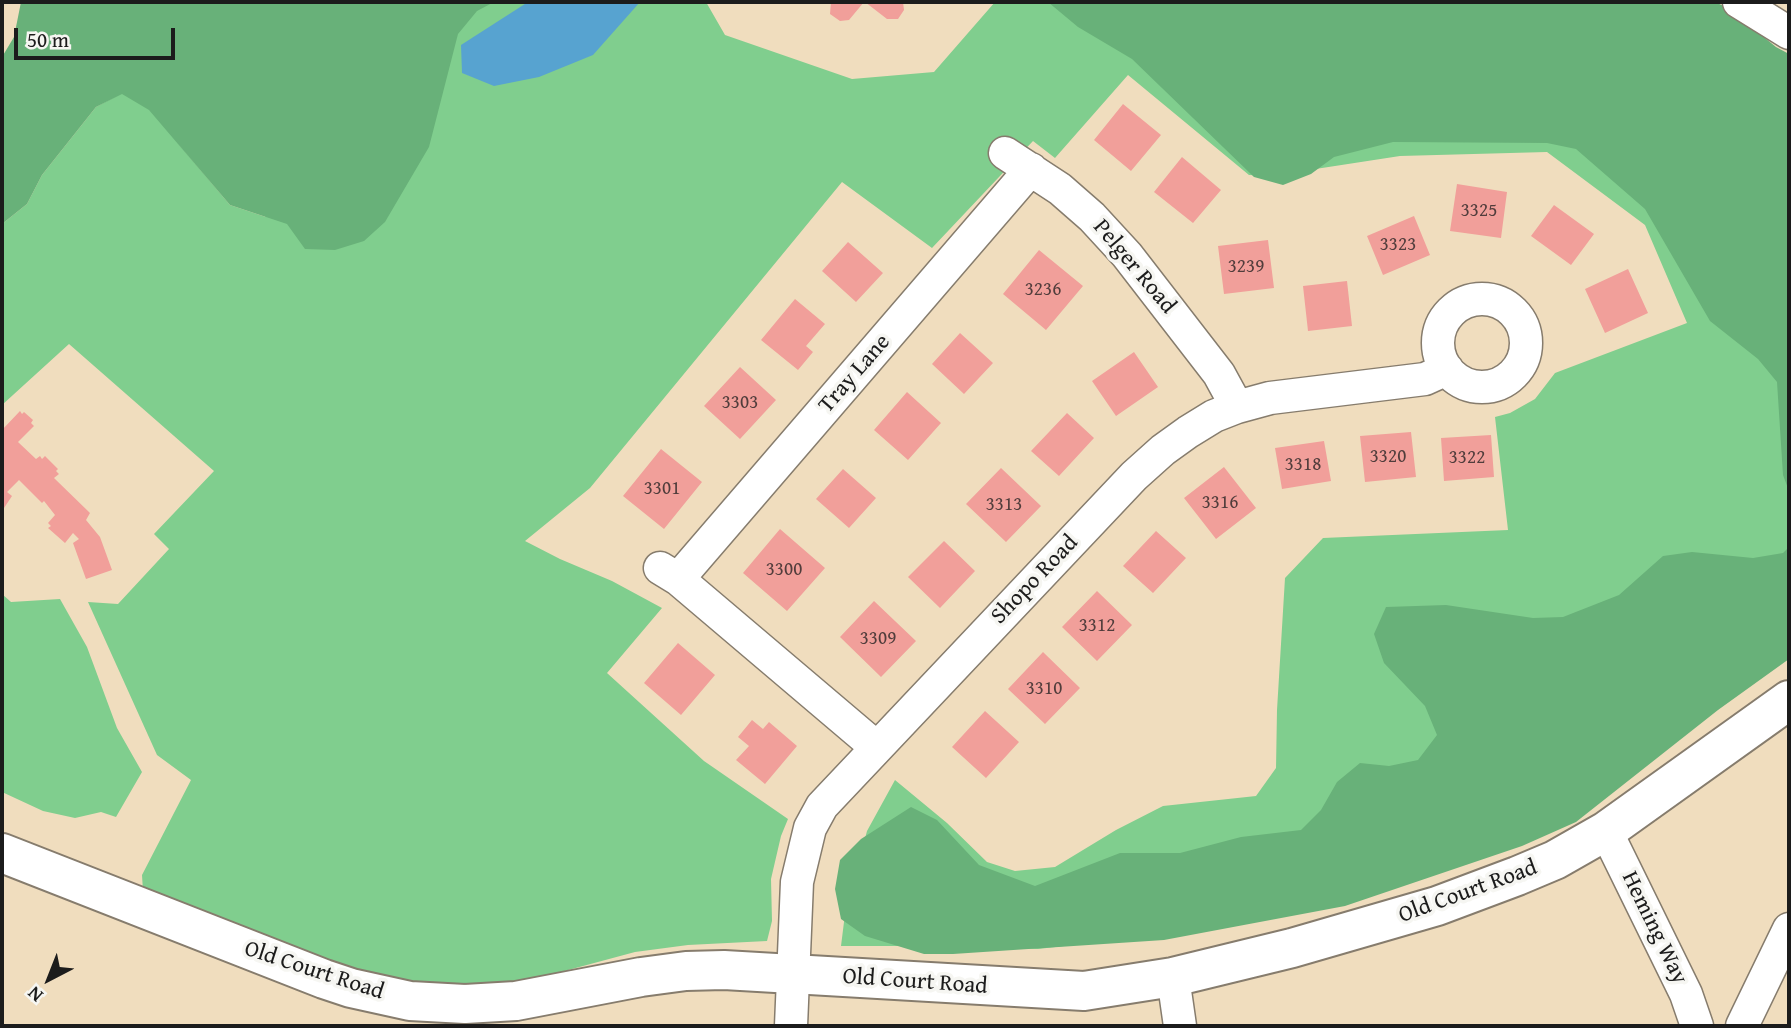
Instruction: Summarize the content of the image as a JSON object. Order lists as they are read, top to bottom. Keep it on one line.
{"streets":{"main road":["Old Court Road"],"street":["Pelger Road","Tray Lane","Shopo Road","Heming Way"]},"crossings":[["Pelger Road","Tray Lane"],["Pelger Road","Shopo Road"],["Tray Lane","Shopo Road"],["Shopo Road","Old Court Road"],["Old Court Road","Heming Way"]],"house_numbers":["3325","3323","3239","3236","3303","3320","3322","3318","3301","3316","3313","3300","3312","3309","3310"],"scale_bar":"50 m","north":"bottom left"}
